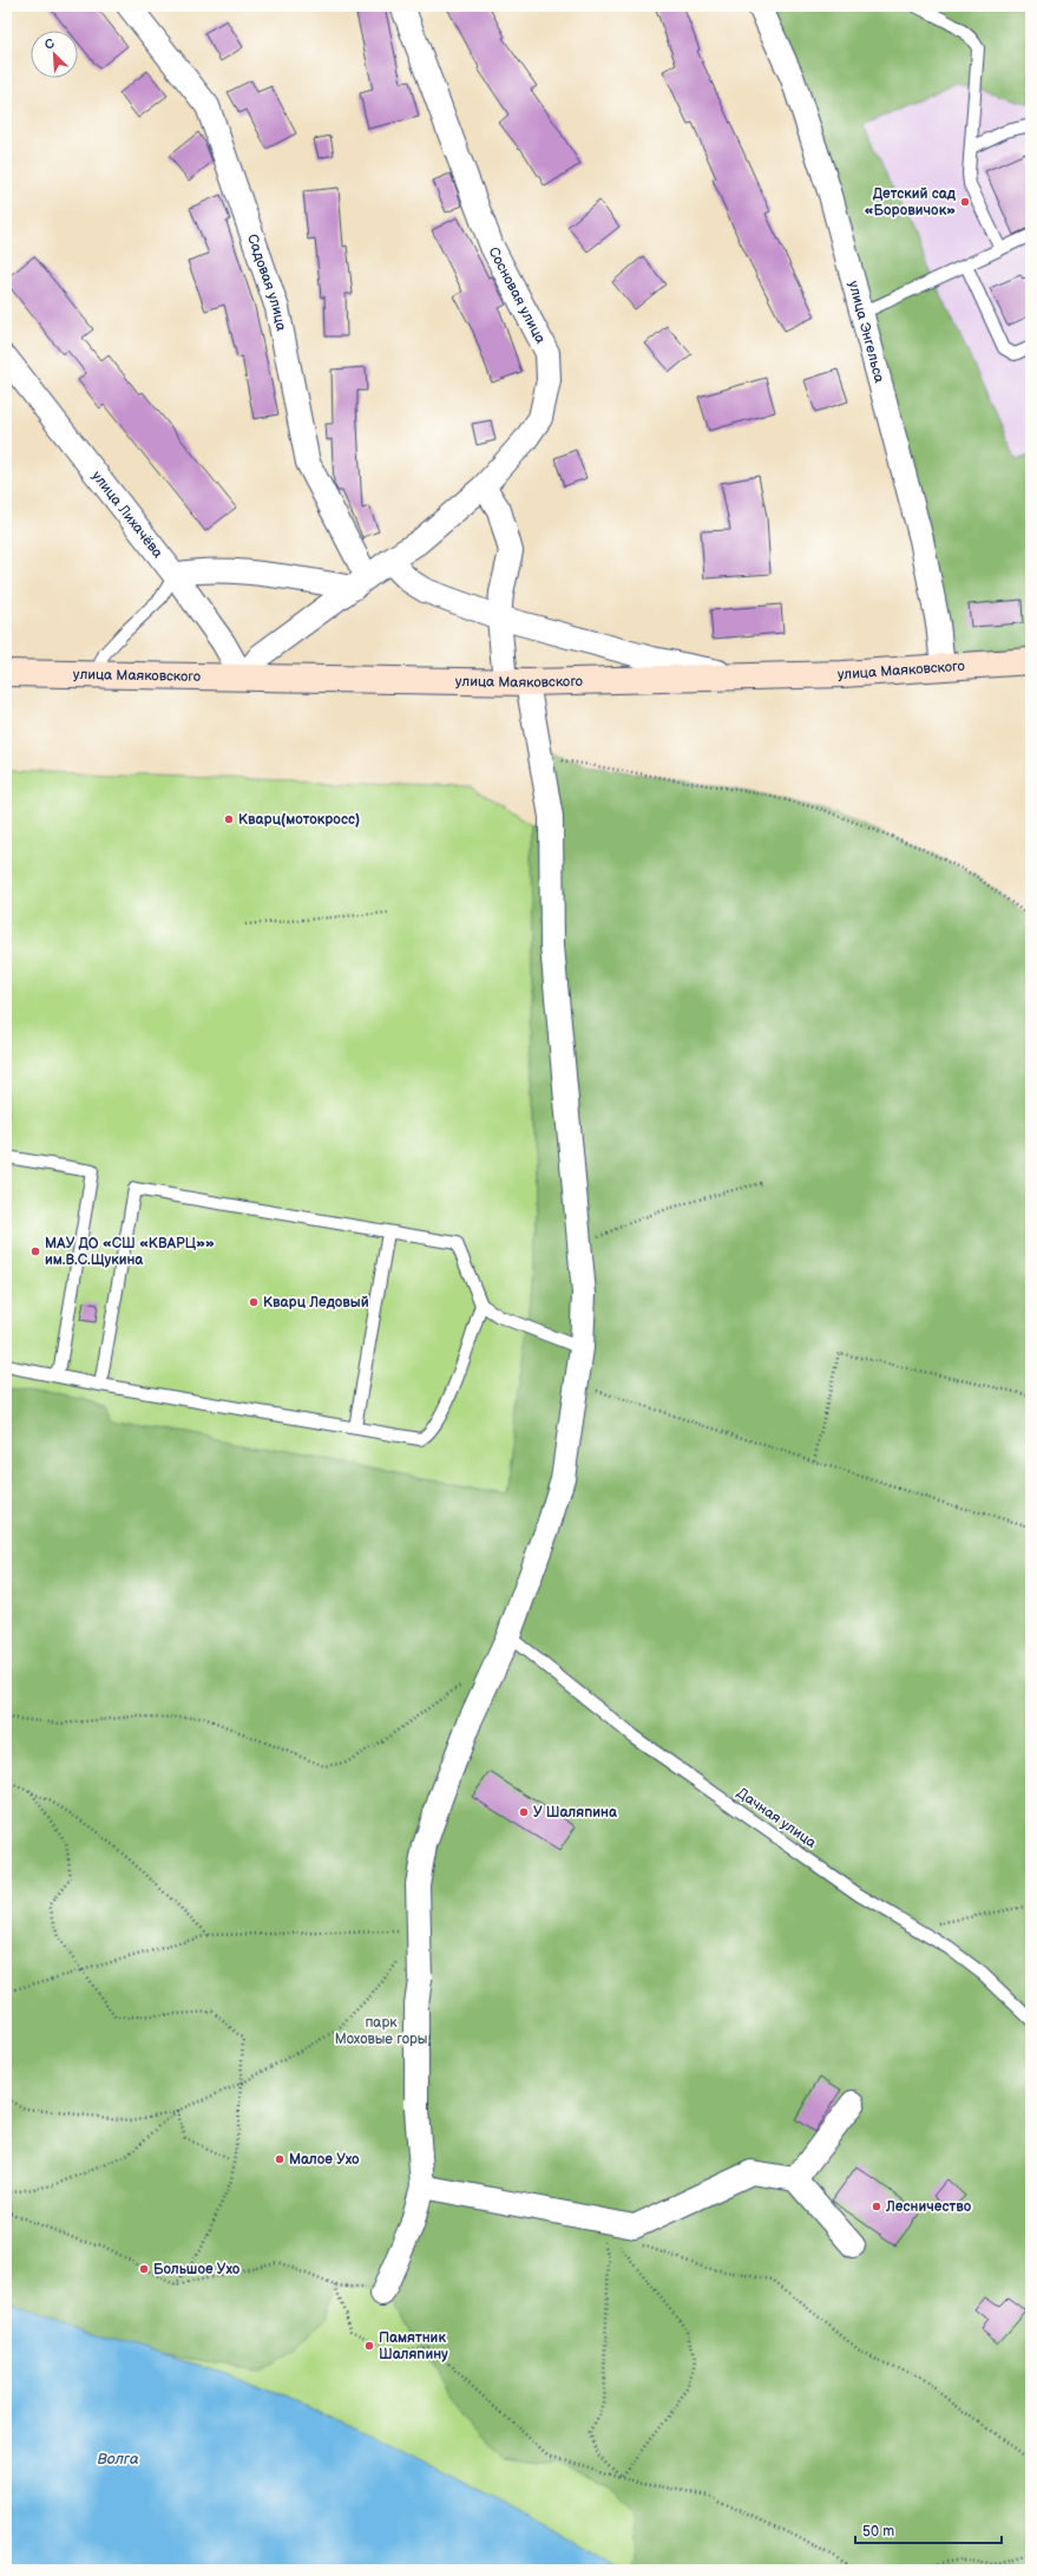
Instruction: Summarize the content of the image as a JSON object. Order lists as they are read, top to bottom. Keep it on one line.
{"streets":{"main road":["улица Маяковского"],"street":["Садовая улица","Сосновая улица","улица Энгельса","улица Лихачёва"],"lane":["Дачная улица"]},"crossings":[["Садовая улица","Сосновая улица"],["Сосновая улица","улица Лихачёва"],["Сосновая улица","улица Маяковского"],["улица Энгельса","улица Маяковского"],["улица Лихачёва","улица Маяковского"]],"water":["Волга"],"parks":["парк Моховые горы"],"places":["Детский сад «Боровичок»","Кварц(мотокросс)","МАУ ДО «СШ «КВАРЦ»» им.В.С.Щукина","Кварц Ледовый","У Шаляпина","Малое Ухо","Лесничество","Большое Ухо","Памятник Шаляпину"],"scale_bar":"50 m","north":"top left"}
